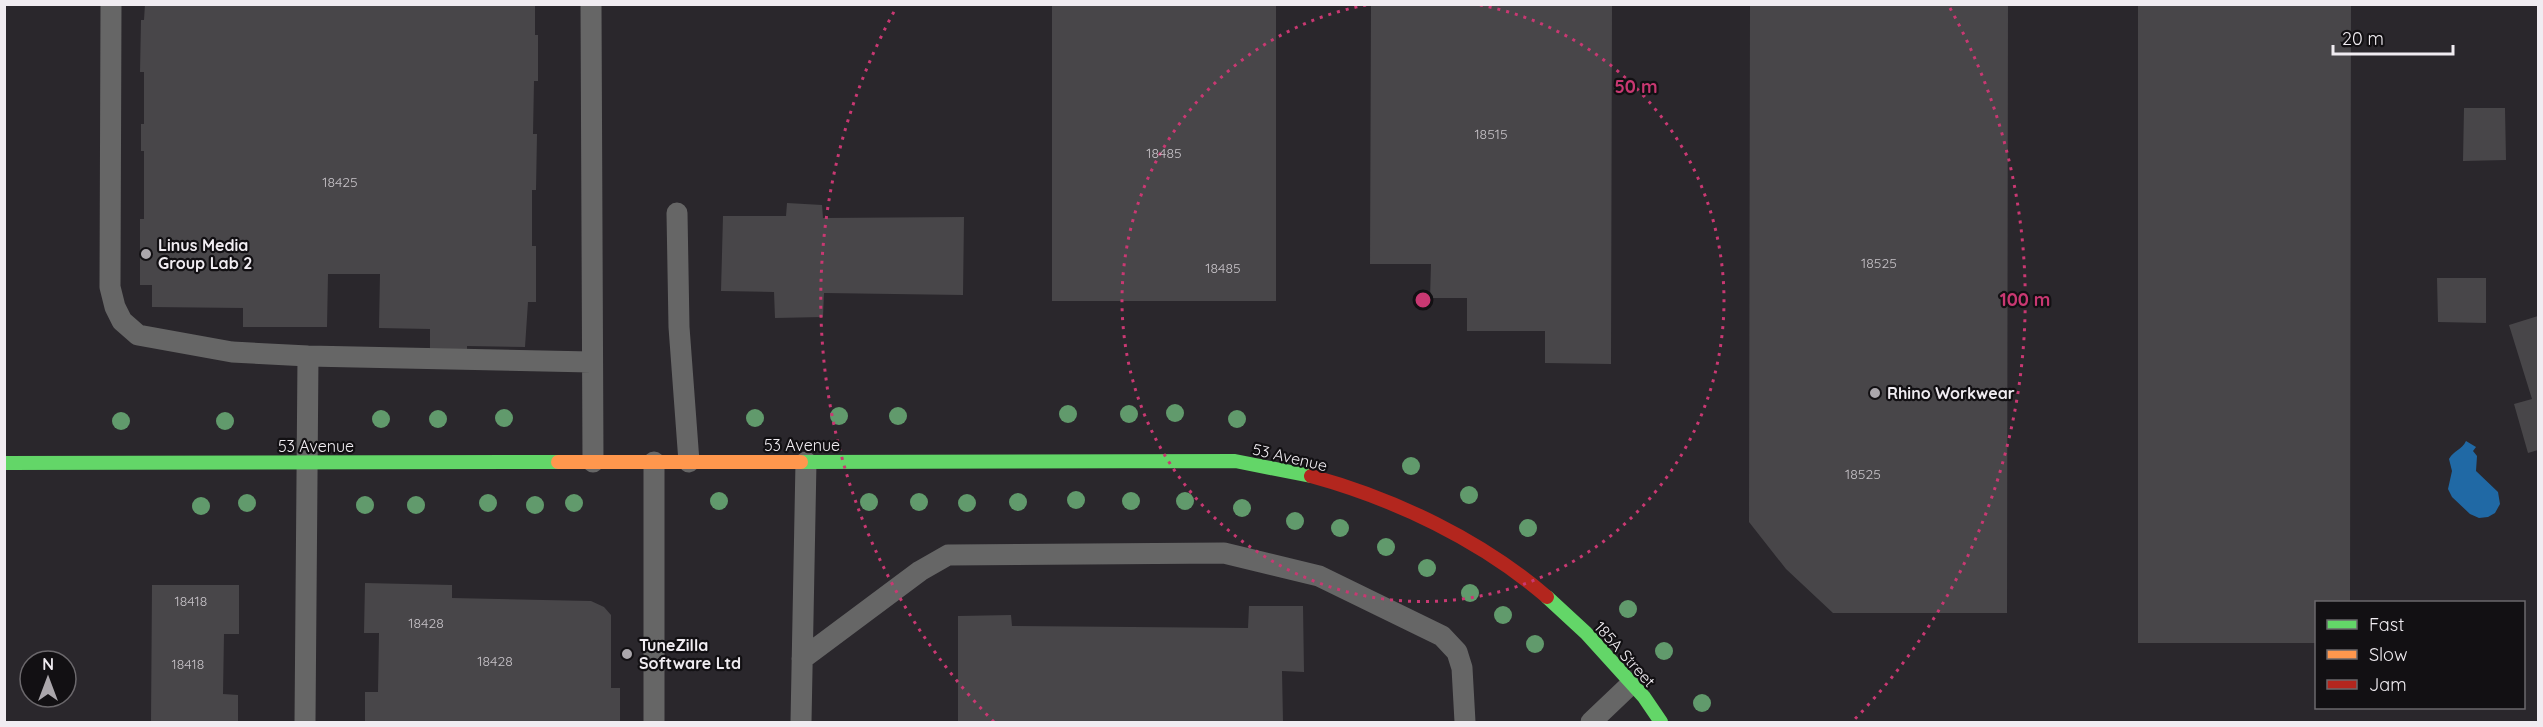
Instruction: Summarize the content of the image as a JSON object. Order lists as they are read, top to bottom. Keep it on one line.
{"streets":{"street":["53 Avenue","185A Street"]},"crossings":[["53 Avenue","185A Street"]],"places":["Linus Media Group Lab 2","Rhino Workwear","TuneZilla Software Ltd"],"house_numbers":["18515","18485","18425","18525","18485","18525","18418","18428","18428","18418"],"legend":["Fast","Slow","Jam"],"scale_bar":"20 m","north":"top","rings":["50 m","100 m"]}
